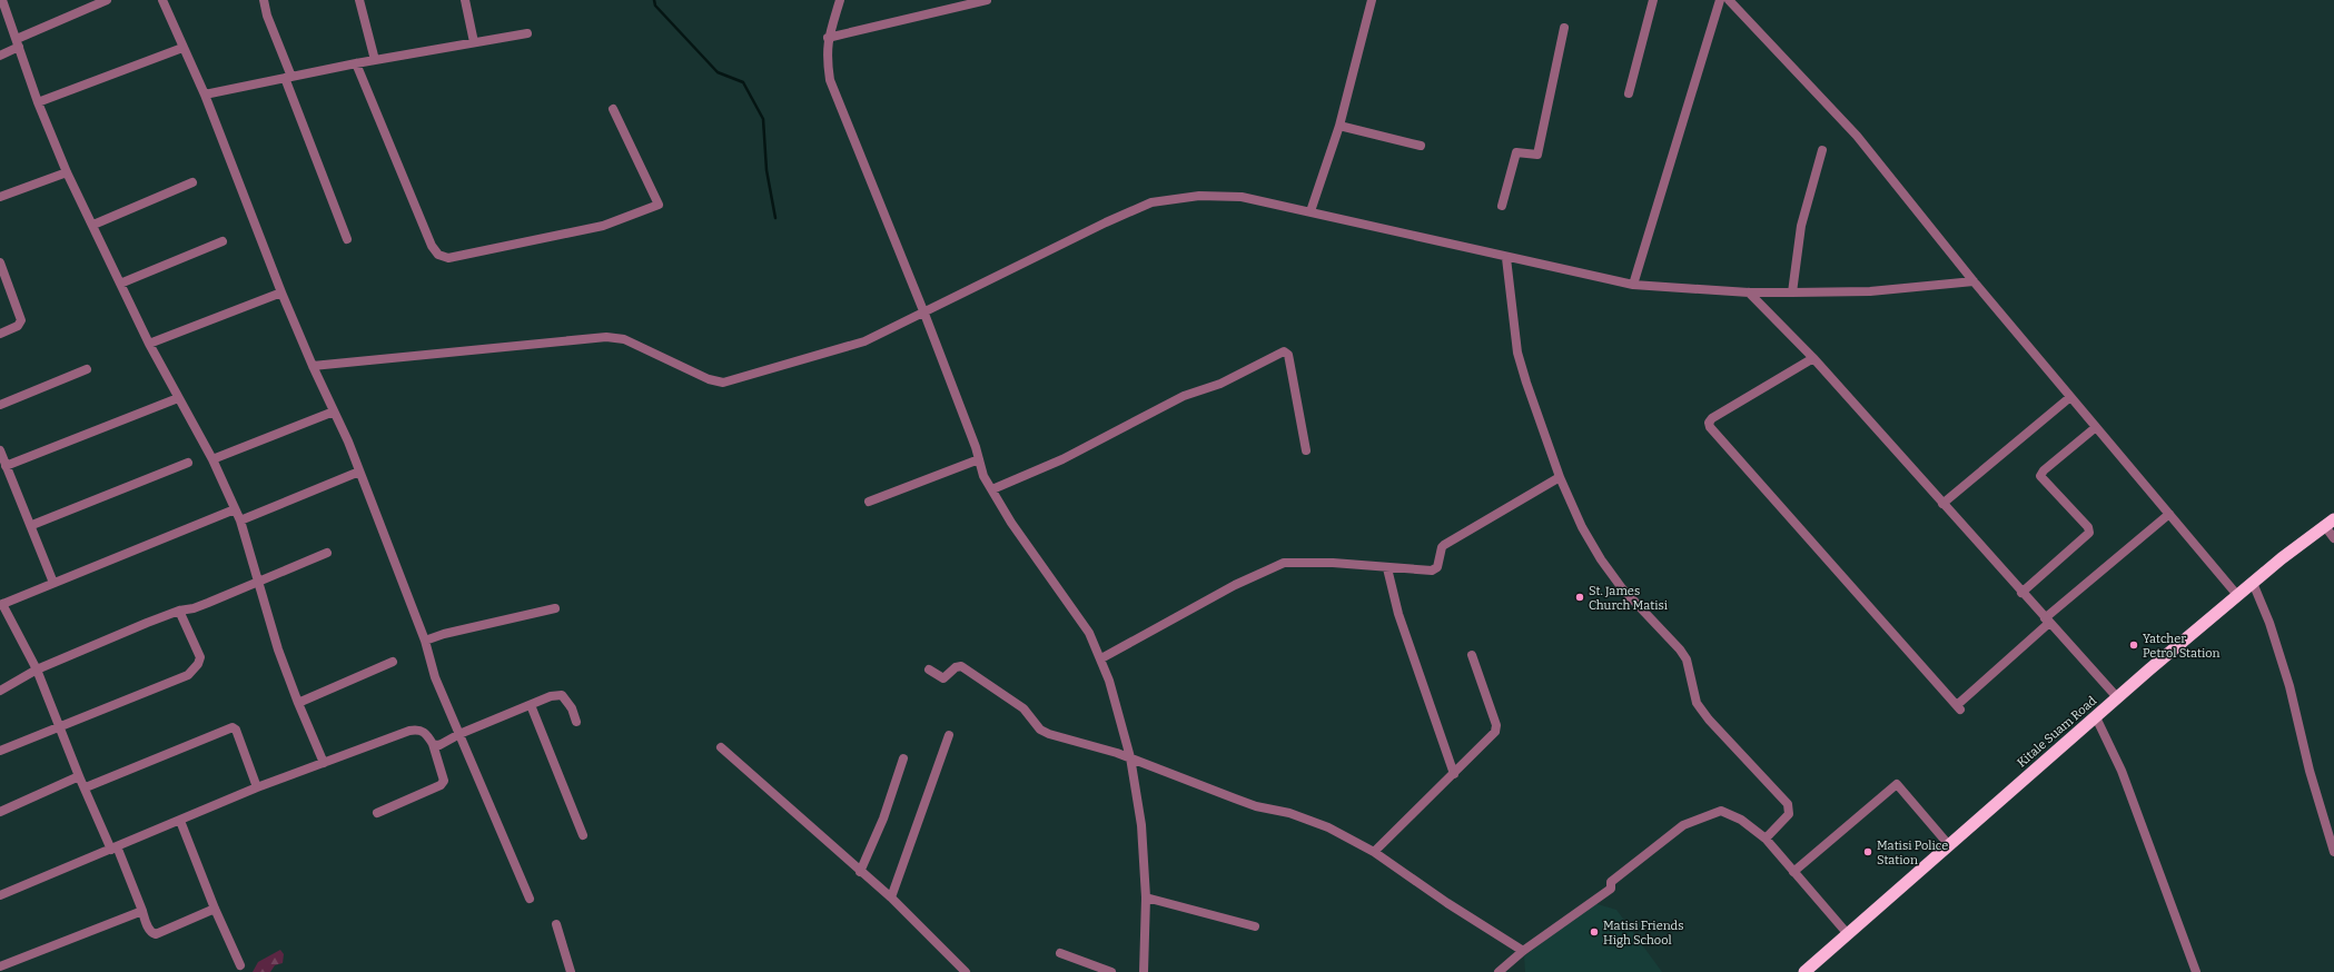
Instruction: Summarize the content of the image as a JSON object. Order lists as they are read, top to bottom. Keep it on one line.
{"streets":{"highway":["Kitale Suam Road"]},"places":["St. James Church Matisi","Yatcher Petrol Station","Matisi Police Station","Matisi Friends High School"]}
